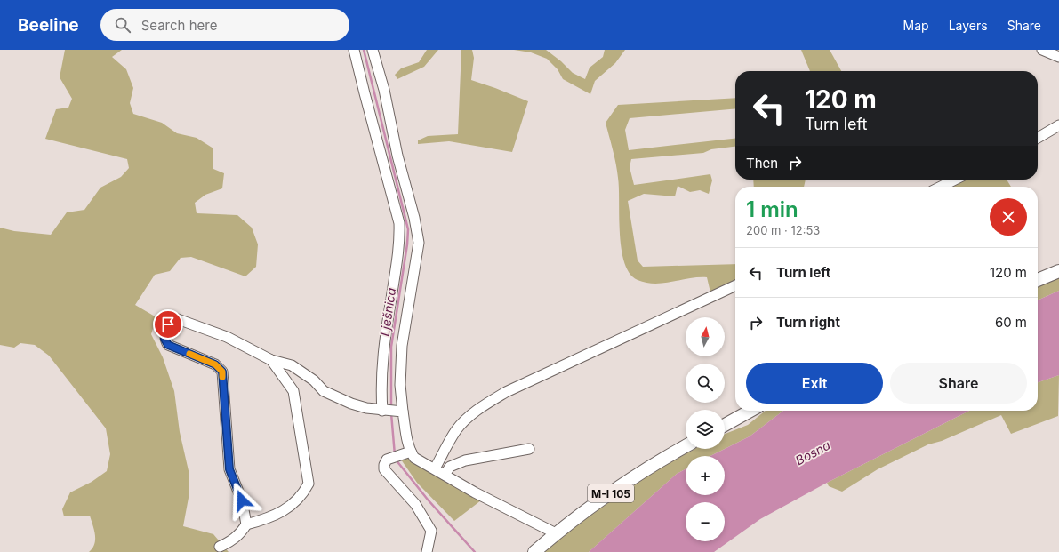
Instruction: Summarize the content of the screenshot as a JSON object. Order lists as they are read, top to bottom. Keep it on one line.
{"streets":{"main road":["M-I 105"]},"water":["Lješnica","Bosna"],"north":"top","page":{"header":"Beeline","search":"Search here","nav":["Map","Layers","Share"],"turn":["120 m","Turn left"],"then":"Then","heading":["1 min","200 m · 12:53"],"list":[{"name":"Turn left","value":"120 m"},{"name":"Turn right","value":"60 m"}],"map_buttons":["+","−"],"buttons":["Exit","Share"]}}
